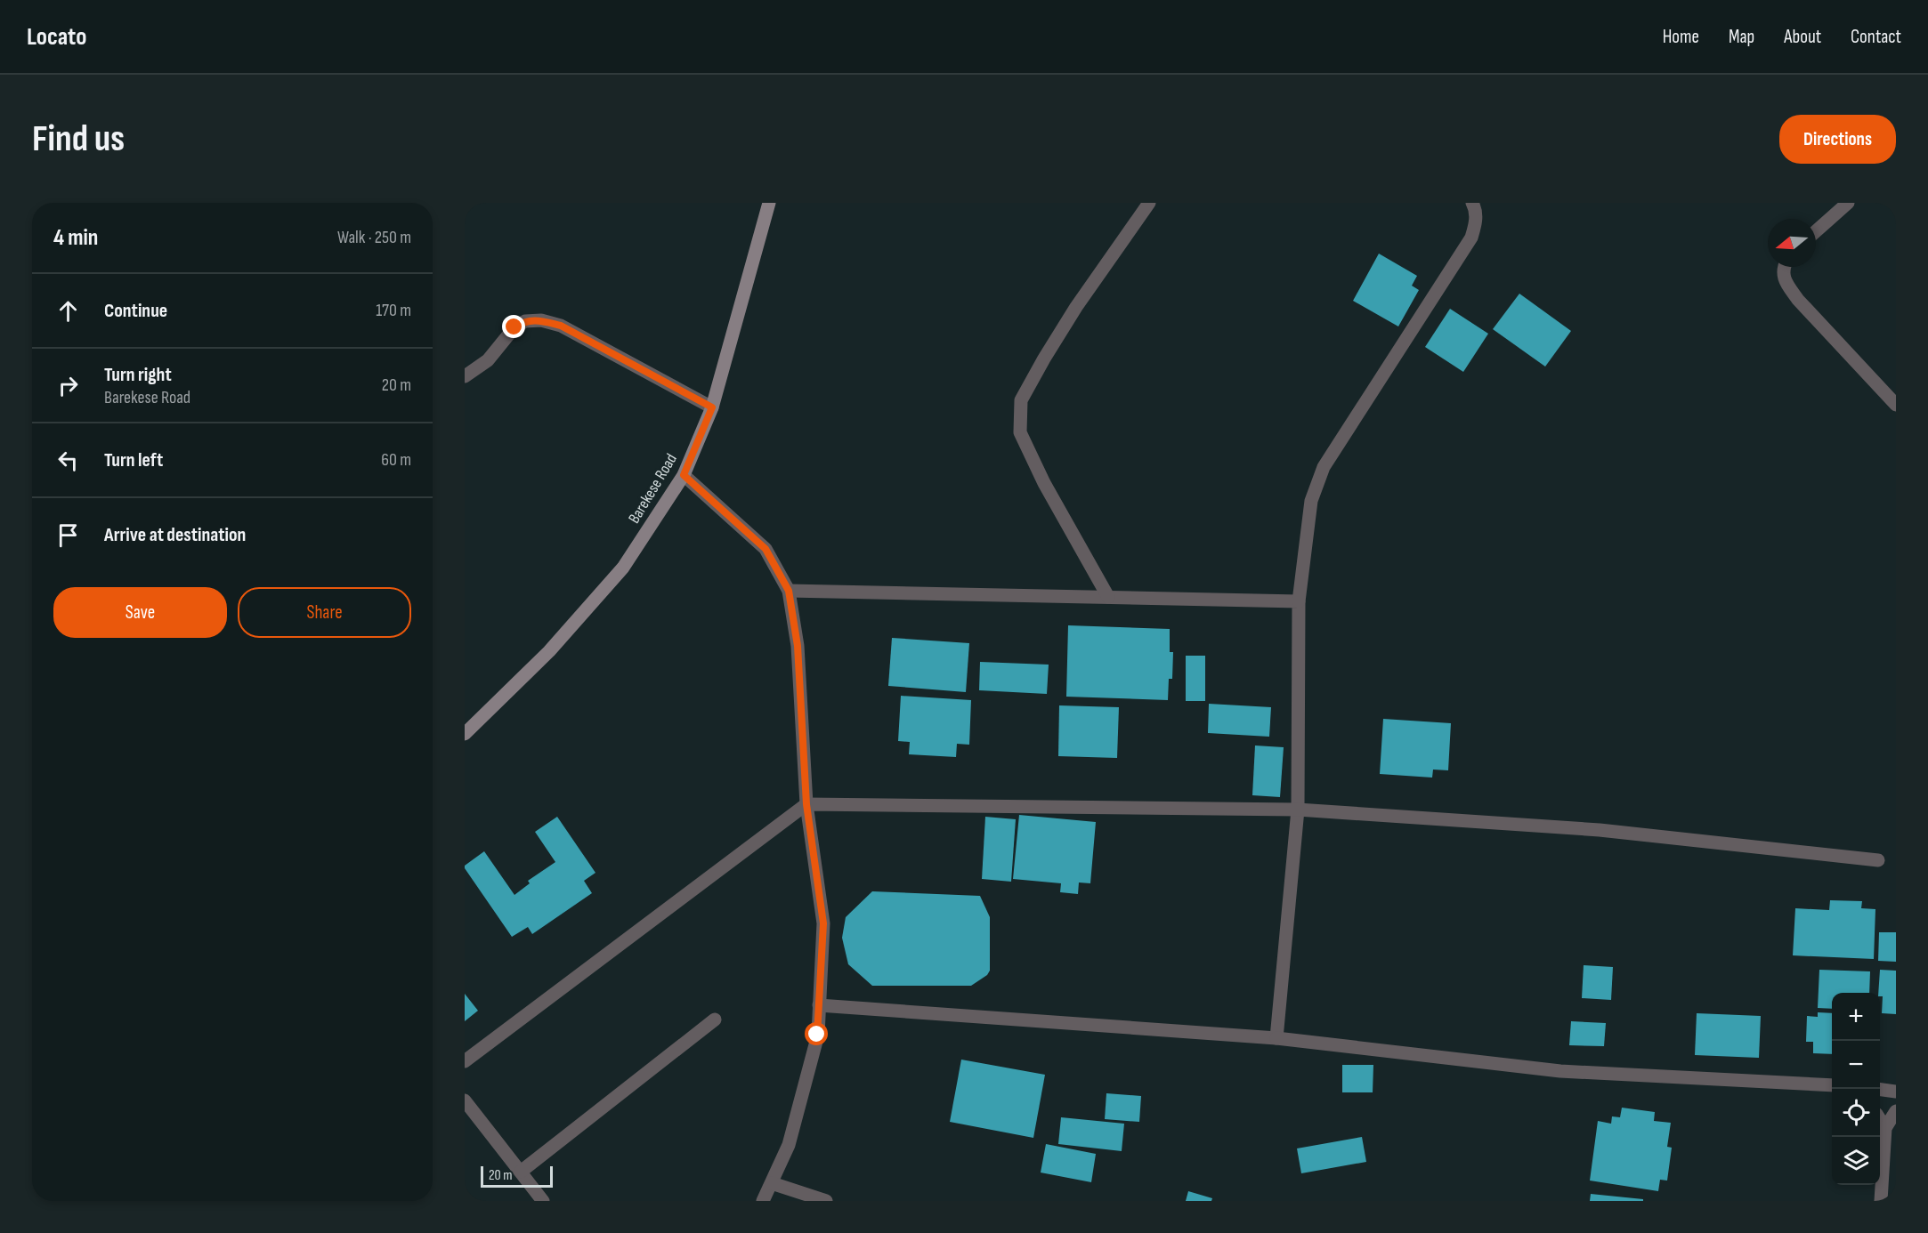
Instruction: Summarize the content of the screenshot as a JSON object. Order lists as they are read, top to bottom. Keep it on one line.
{"streets":{"main road":["Barekese Road"]},"scale_bar":"20 m","north":"left","page":{"header":"Locato","nav":["Home","Map","About","Contact"],"buttons":["Directions",["Save","Share"]],"title":"Find us","heading":["4 min","Walk · 250 m"],"list":[["Continue","170 m"],["Turn right","Barekese Road","20 m"],["Turn left","60 m"],"Arrive at destination"],"map_buttons":["+","−"],"scale":"20 m"}}
